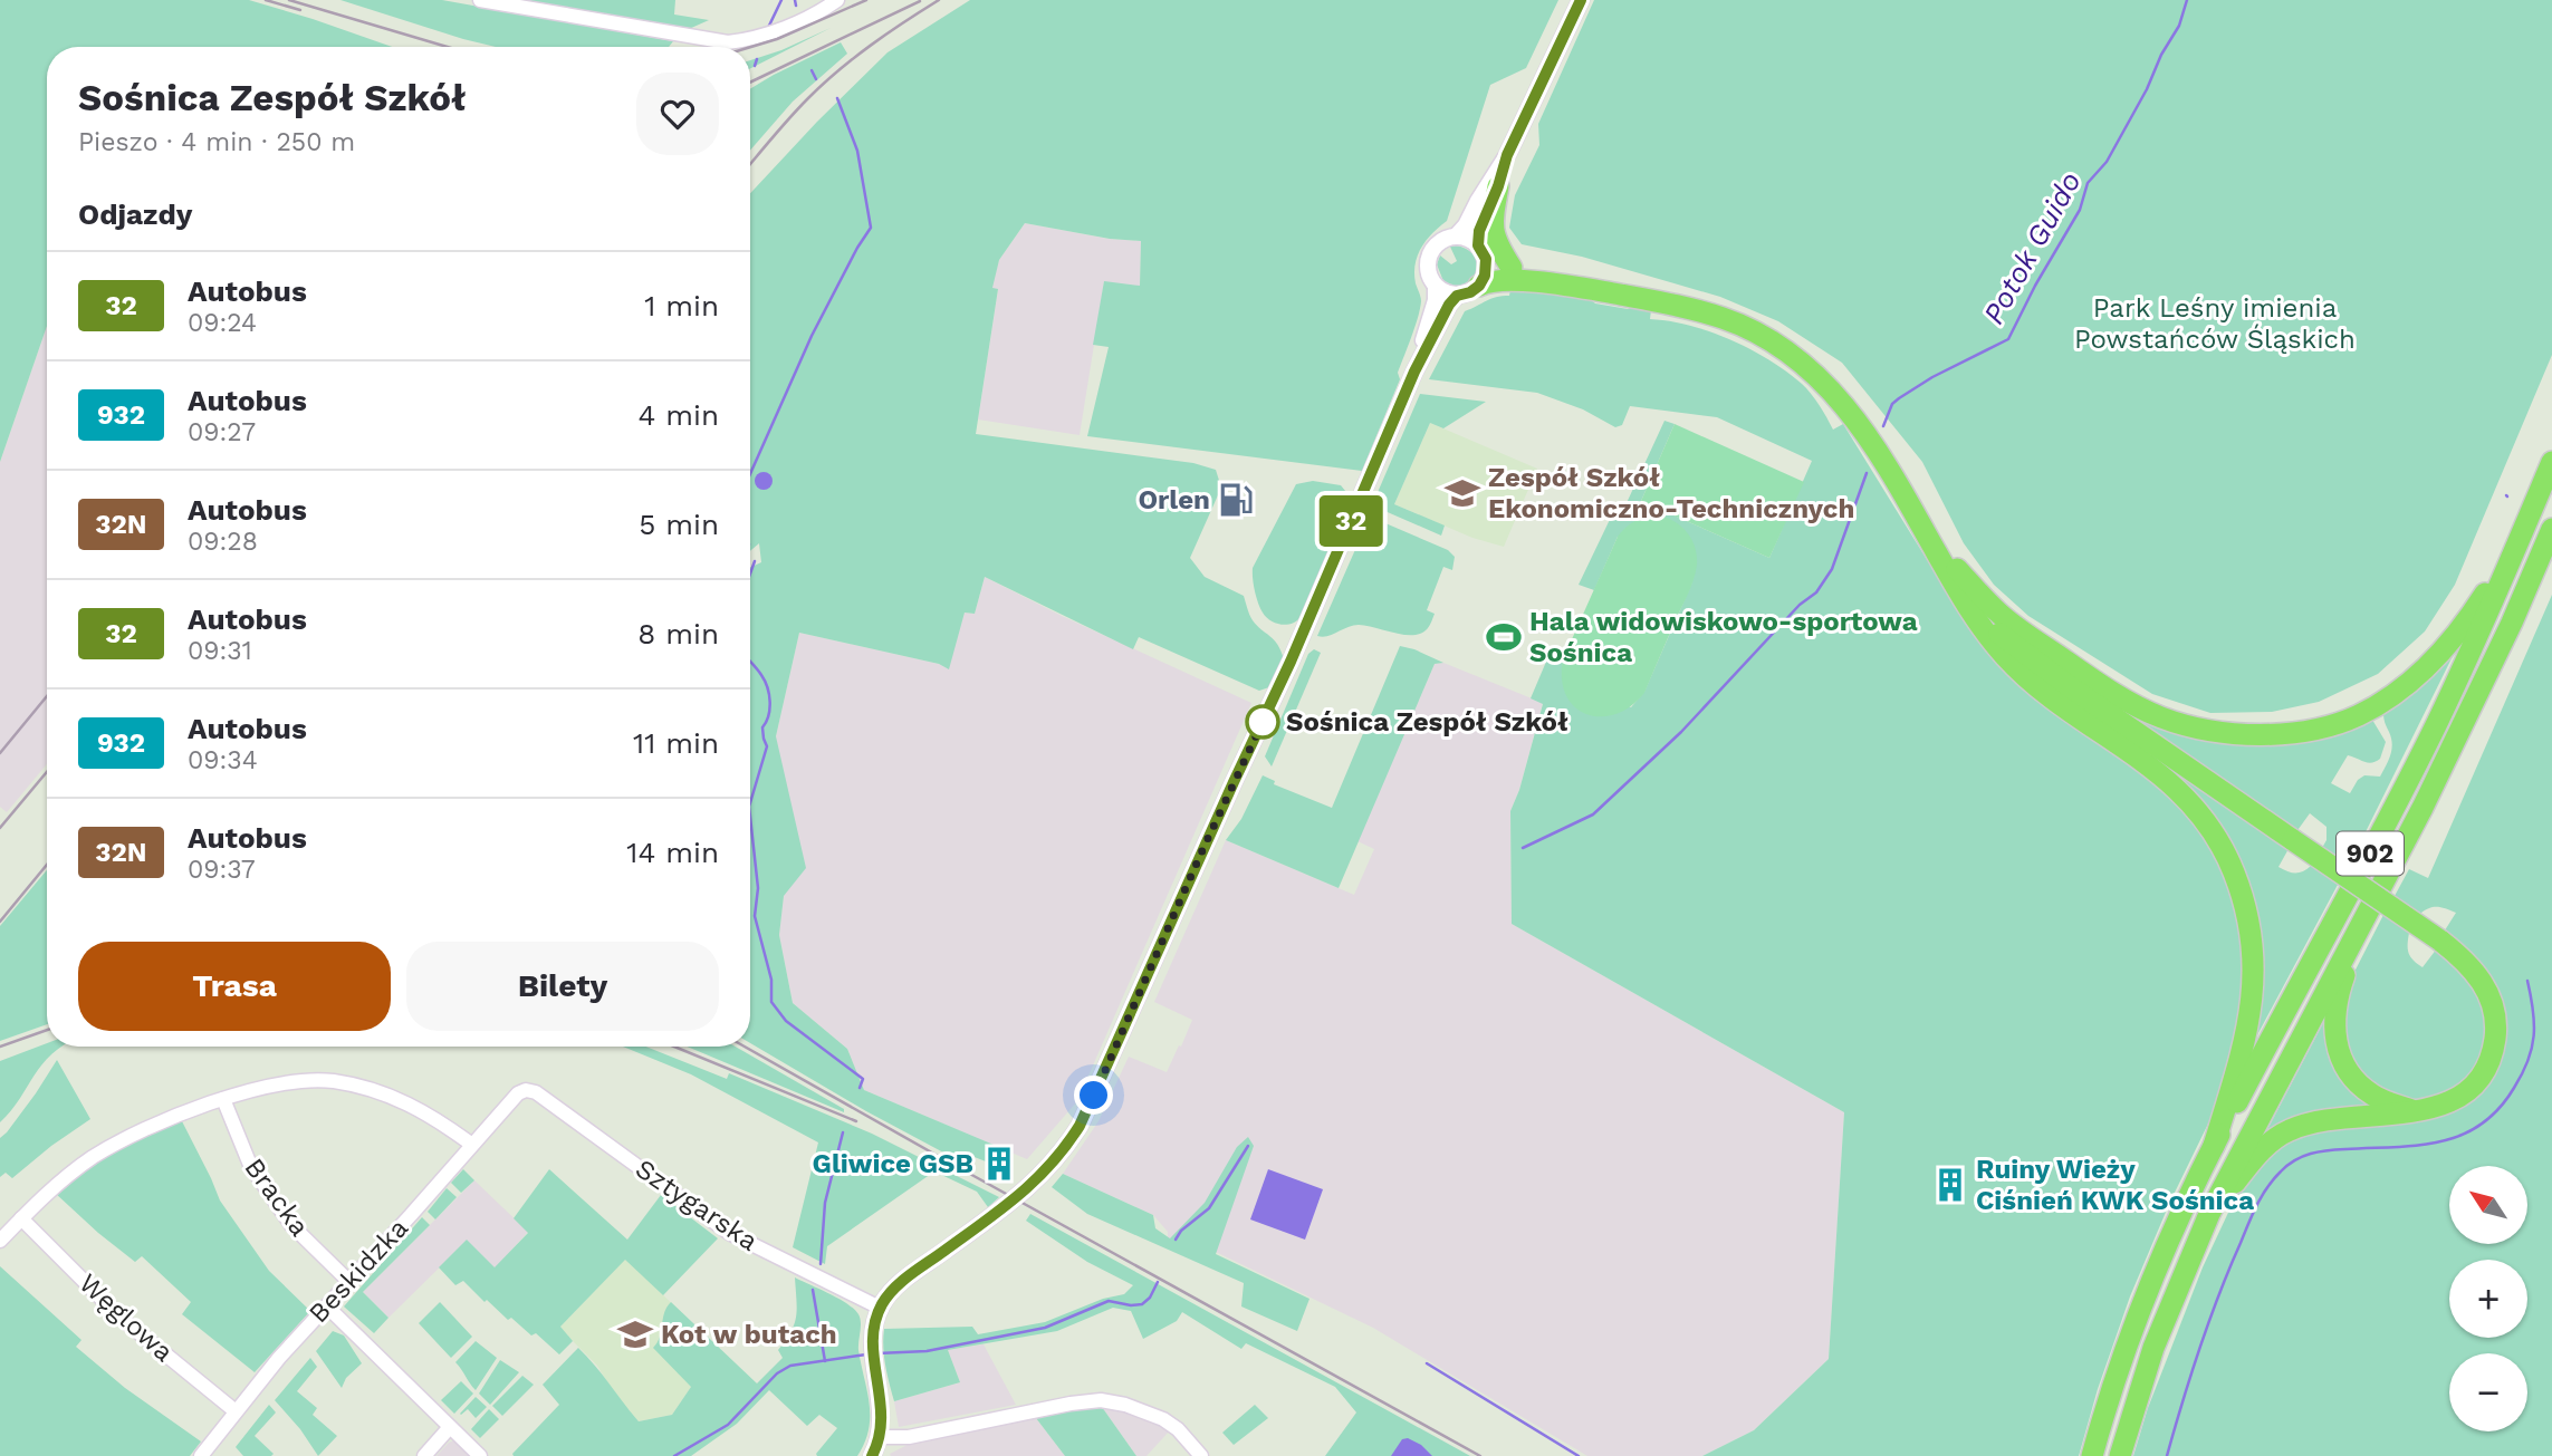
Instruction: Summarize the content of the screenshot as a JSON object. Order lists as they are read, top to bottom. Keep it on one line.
{"streets":{"main road":["902"],"street":["Bracka","Sztygarska","Beskidzka","Węglowa"]},"crossings":[["Bracka","Beskidzka"],["Sztygarska","Beskidzka"],["Beskidzka","Węglowa"]],"water":["Potok Guido"],"parks":["Park Leśny imienia Powstańców Śląskich"],"places":{"school or university":["Zespół Szkół Ekonomiczno-Technicznych","Kot w butach"],"fuel station":["Orlen"],"sports":["Hala widowiskowo-sportowa Sośnica"],"other":["Sośnica Zespół Szkół"],"building":["Gliwice GSB","Ruiny Wieży Ciśnień KWK Sośnica"]},"lines":["bus line 32"],"north":"top left","page":{"on_map":"32","heading":[["Sośnica Zespół Szkół","Pieszo · 4 min · 250 m"],"Odjazdy"],"list":[{"mark":"32","name":"Autobus","note":"09:24","value":"1 min"},{"mark":"932","name":"Autobus","note":"09:27","value":"4 min"},{"mark":"32N","name":"Autobus","note":"09:28","value":"5 min"},{"mark":"32","name":"Autobus","note":"09:31","value":"8 min"},{"mark":"932","name":"Autobus","note":"09:34","value":"11 min"},{"mark":"32N","name":"Autobus","note":"09:37","value":"14 min"}],"buttons":["Trasa","Bilety"],"map_buttons":["+","−"]}}
